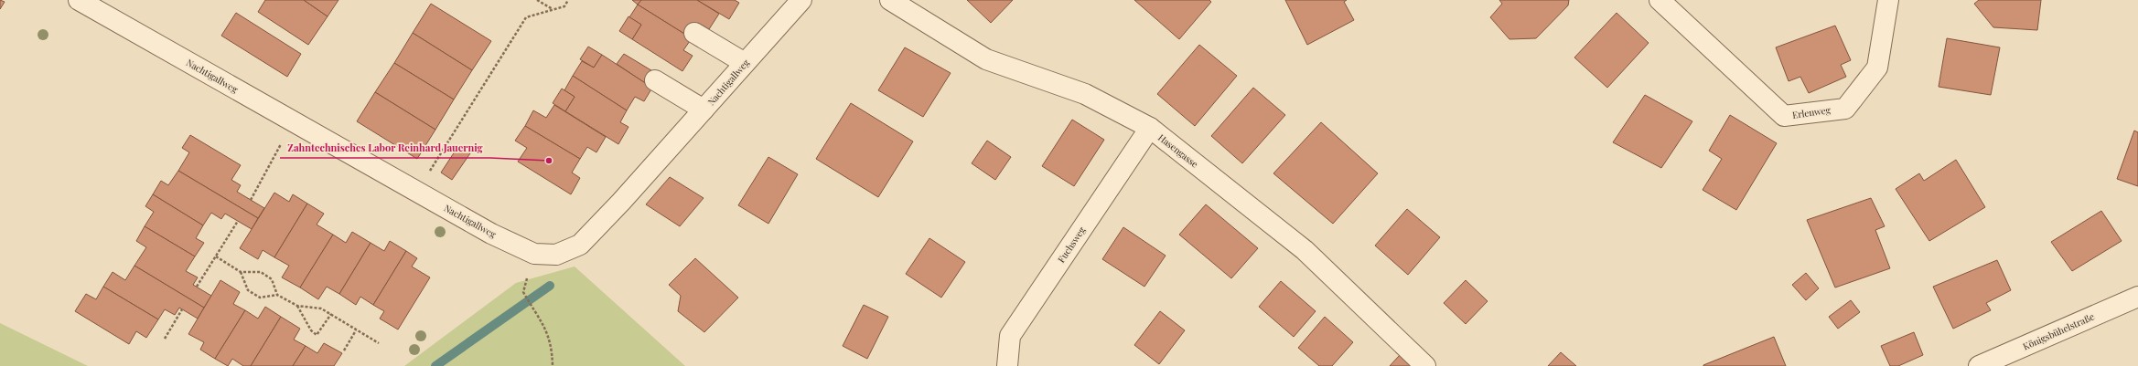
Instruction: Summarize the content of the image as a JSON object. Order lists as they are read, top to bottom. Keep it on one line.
{"streets":{"street":["Nachtigallweg","Erlenweg","Hasengasse","Fuchsweg","Königsbühelstraße"]},"crossings":[["Hasengasse","Fuchsweg"]],"places":["Zahntechnisches Labor Reinhard Jauernig"]}
